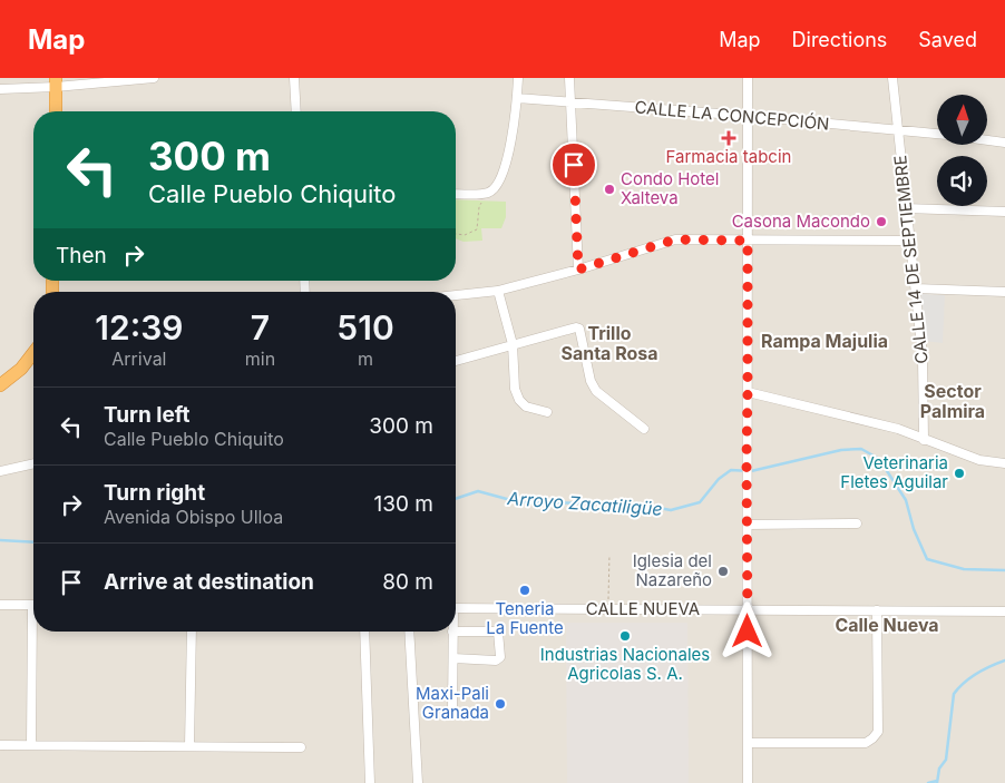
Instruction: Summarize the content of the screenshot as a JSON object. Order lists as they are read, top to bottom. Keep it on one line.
{"streets":{"street":["CALLE LA CONCEPCIÓN","CALLE 14 DE SEPTIEMBRE","CALLE NUEVA"]},"crossings":[["CALLE LA CONCEPCIÓN","CALLE 14 DE SEPTIEMBRE"]],"districts":["Trillo Santa Rosa","Rampa Majulia","Sector Palmira","Calle Nueva"],"water":["Arroyo Zacatiligüe"],"places":{"health":["Farmacia tabcin"],"other":["Condo Hotel Xalteva","Casona Macondo","Veterinaria Fletes Aguilar","Iglesia del Nazareño","Teneria La Fuente","Industrias Nacionales Agricolas S. A.","Maxi-Pali Granada"]},"north":"top","page":{"header":"Map","nav":["Map","Directions","Saved"],"turn":["300 m","Calle Pueblo Chiquito"],"then":"Then","eta":["12:39","Arrival","7","min","510","m"],"list":[{"name":"Turn left","note":"Calle Pueblo Chiquito","value":"300 m"},{"name":"Turn right","note":"Avenida Obispo Ulloa","value":"130 m"},{"name":"Arrive at destination","value":"80 m"}]}}
